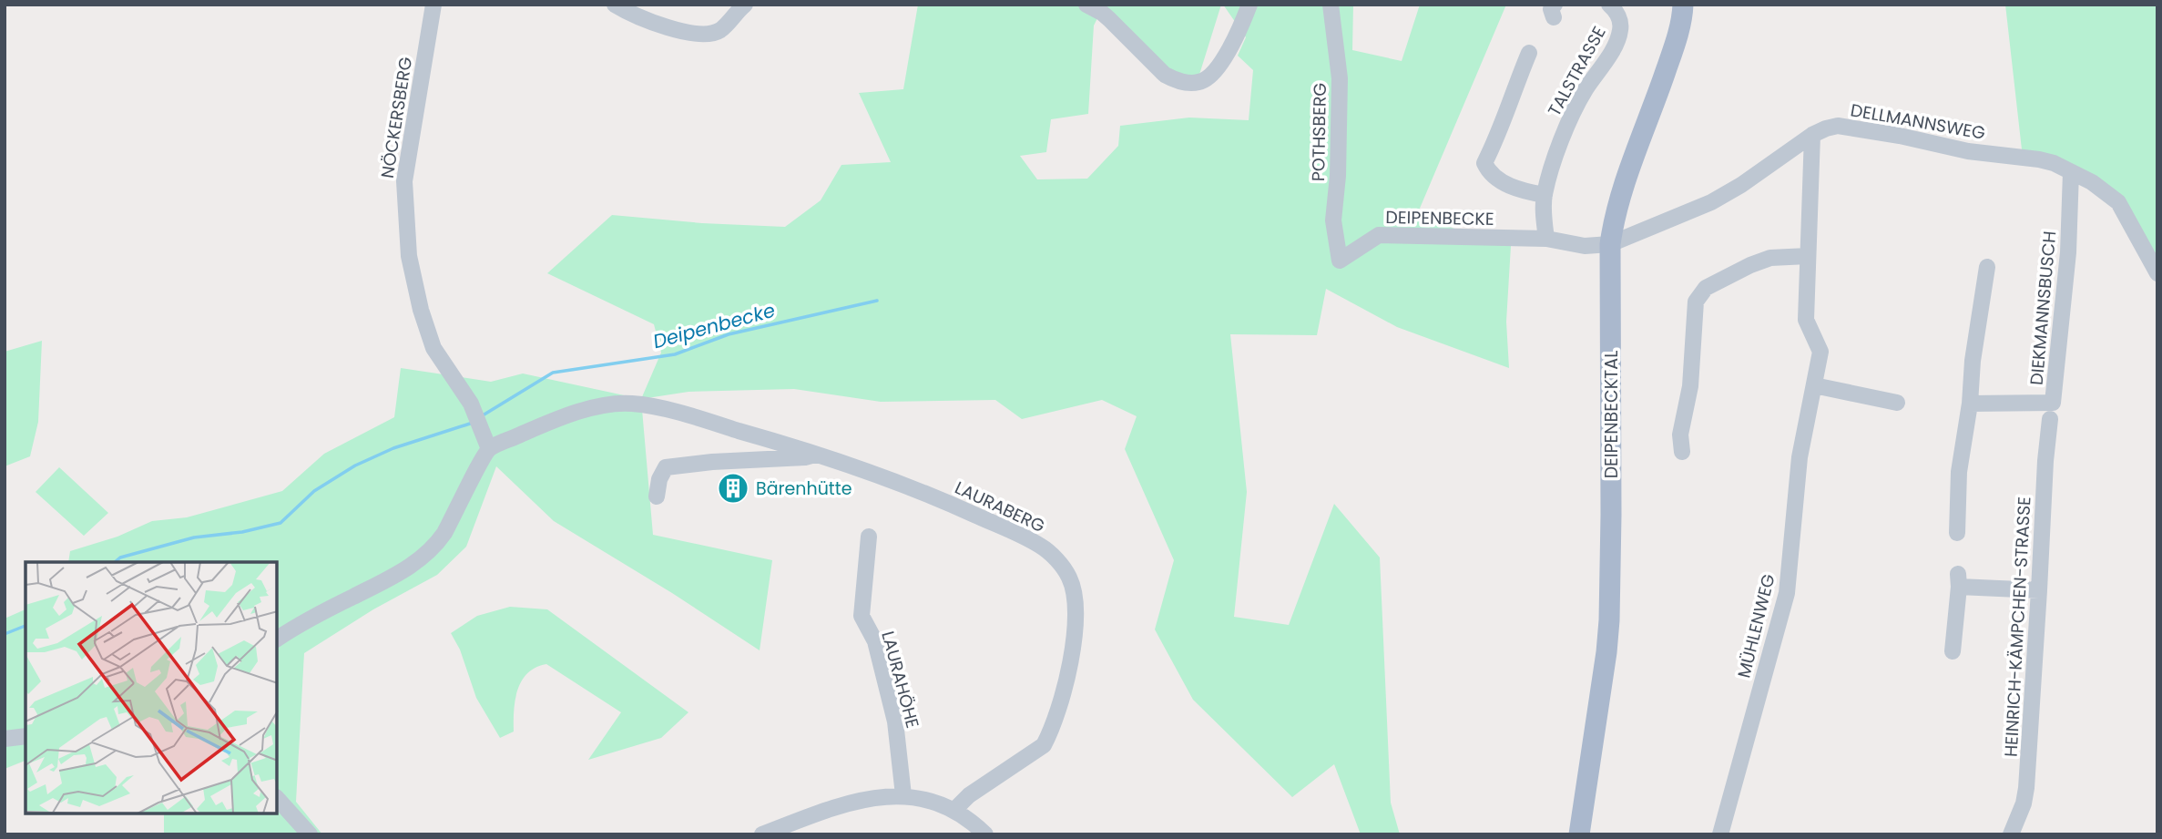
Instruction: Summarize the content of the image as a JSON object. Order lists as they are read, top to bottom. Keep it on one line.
{"streets":{"main road":["DEIPENBECKTAL"],"street":["TALSTRASSE","NÖCKERSBERG","DELLMANNSWEG","POTHSBERG","DEIPENBECKE","DIEKMANNSBUSCH","LAURABERG","MÜHLENWEG","HEINRICH-KÄMPCHEN-STRASSE","LAURAHÖHE"]},"crossings":[["TALSTRASSE","DEIPENBECKE"],["NÖCKERSBERG","LAURABERG"],["DELLMANNSWEG","DIEKMANNSBUSCH"],["DELLMANNSWEG","DEIPENBECKTAL"],["DELLMANNSWEG","MÜHLENWEG"],["POTHSBERG","DEIPENBECKE"]],"water":["Deipenbecke"],"places":{"building":["Bärenhütte"]}}
